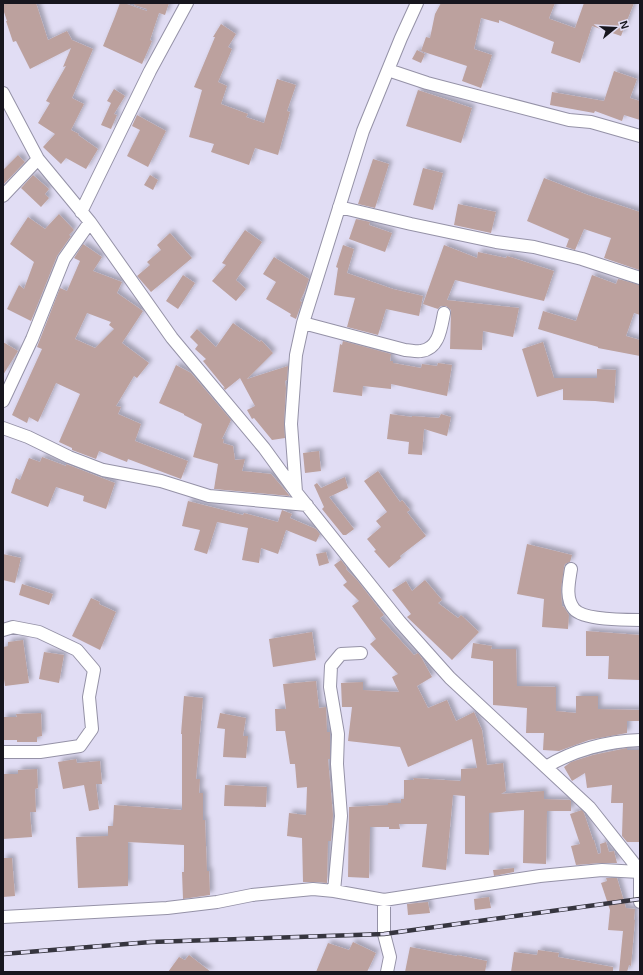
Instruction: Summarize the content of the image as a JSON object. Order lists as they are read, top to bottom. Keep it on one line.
{"north":"right"}
